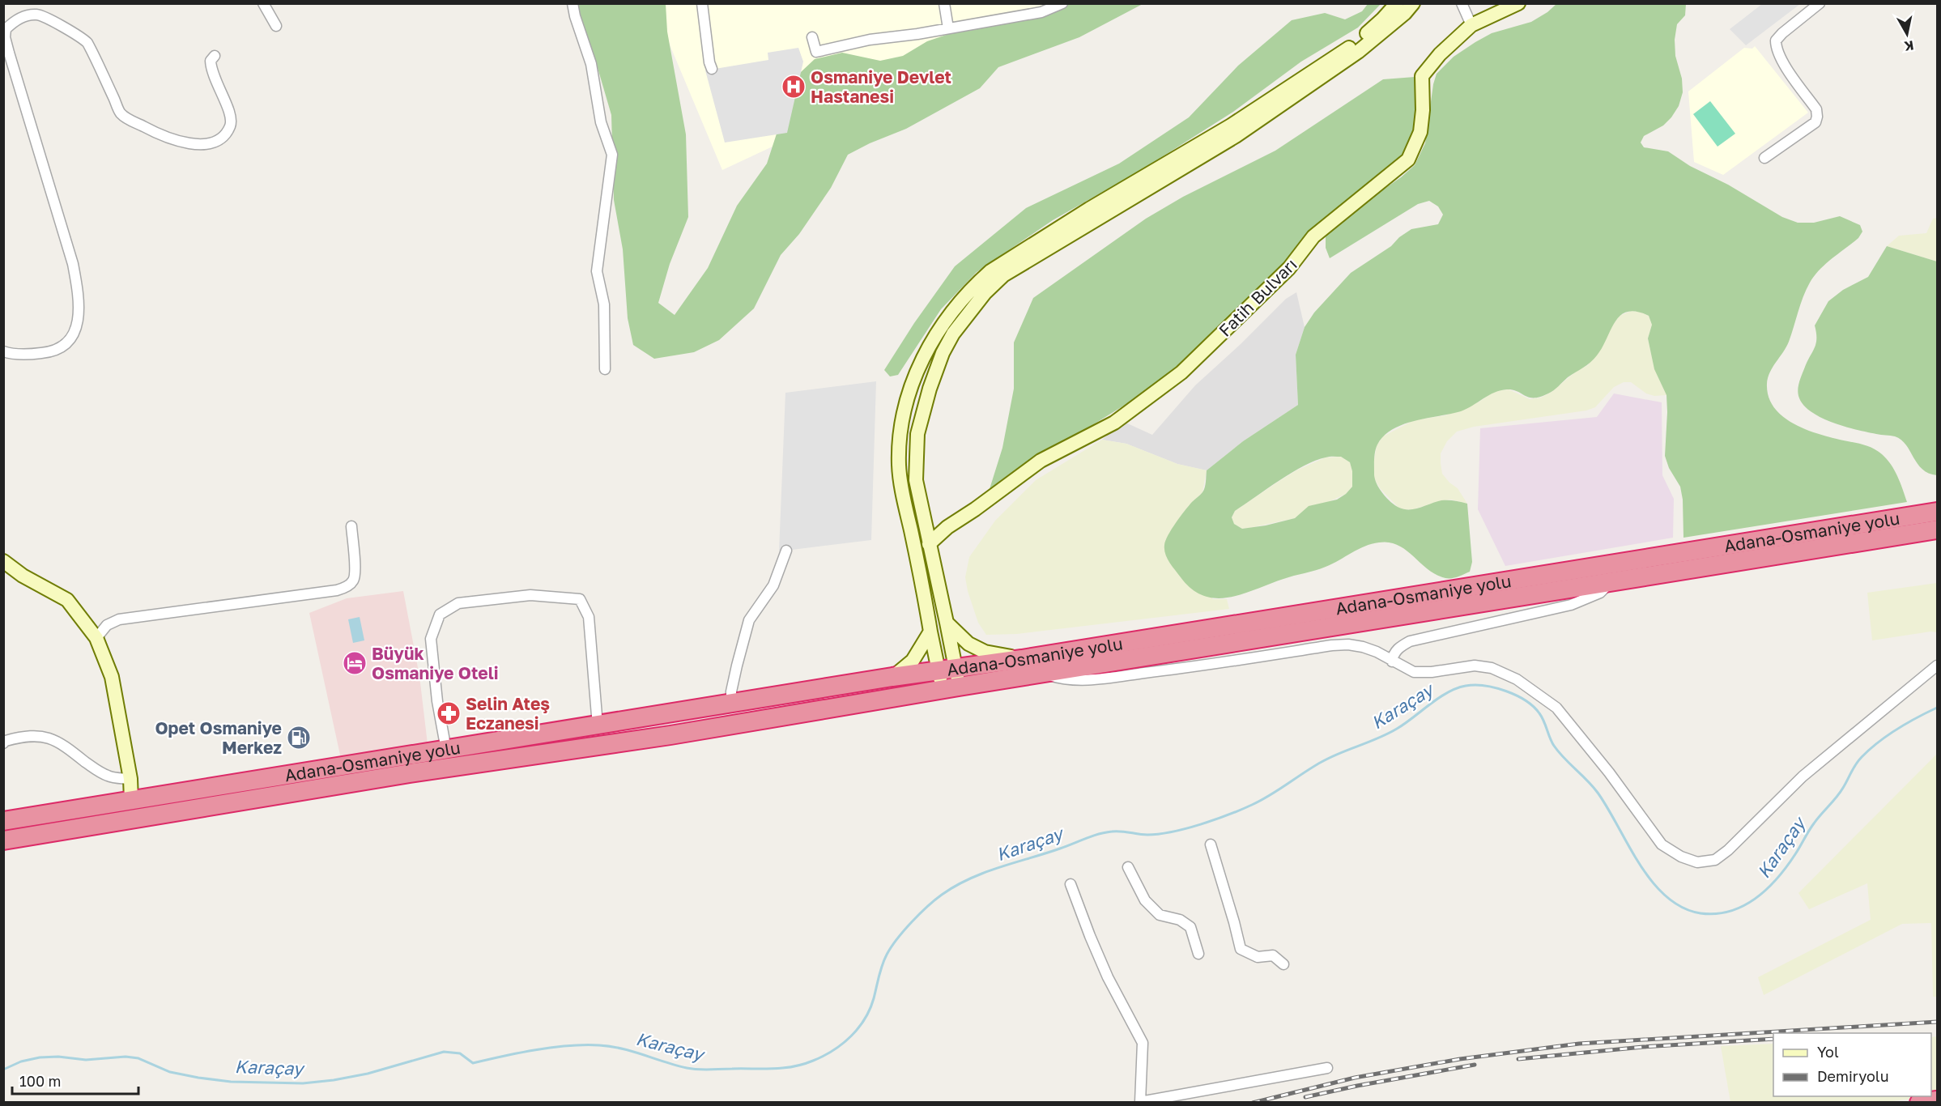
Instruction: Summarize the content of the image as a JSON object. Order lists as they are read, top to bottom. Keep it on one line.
{"streets":{"highway":["Adana-Osmaniye yolu"],"street":["Fatih Bulvarı"]},"water":["Karaçay"],"places":{"hospital":["Osmaniye Devlet Hastanesi"],"hotel":["Büyük Osmaniye Oteli"],"pharmacy":["Selin Ateş Eczanesi"],"fuel station":["Opet Osmaniye Merkez"]},"legend":["Yol","Demiryolu"],"scale_bar":"100 m","north":"bottom"}
